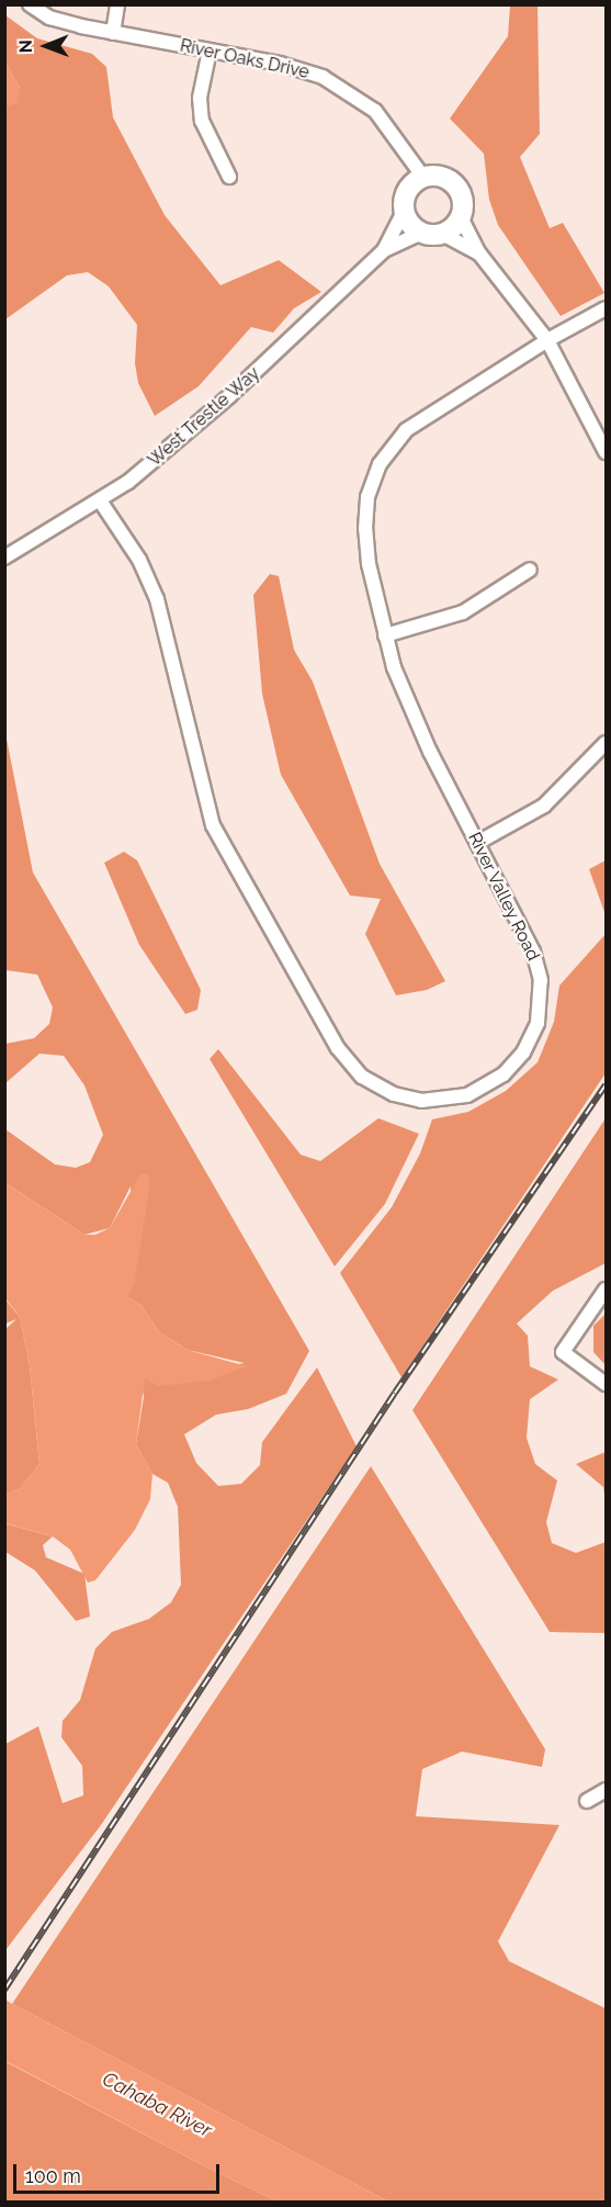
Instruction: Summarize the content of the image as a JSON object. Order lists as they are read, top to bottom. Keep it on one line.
{"streets":{"street":["River Oaks Drive","West Trestle Way","River Valley Road"]},"crossings":[["River Oaks Drive","West Trestle Way"],["West Trestle Way","River Valley Road"]],"water":["Cahaba River"],"scale_bar":"100 m","north":"left"}
